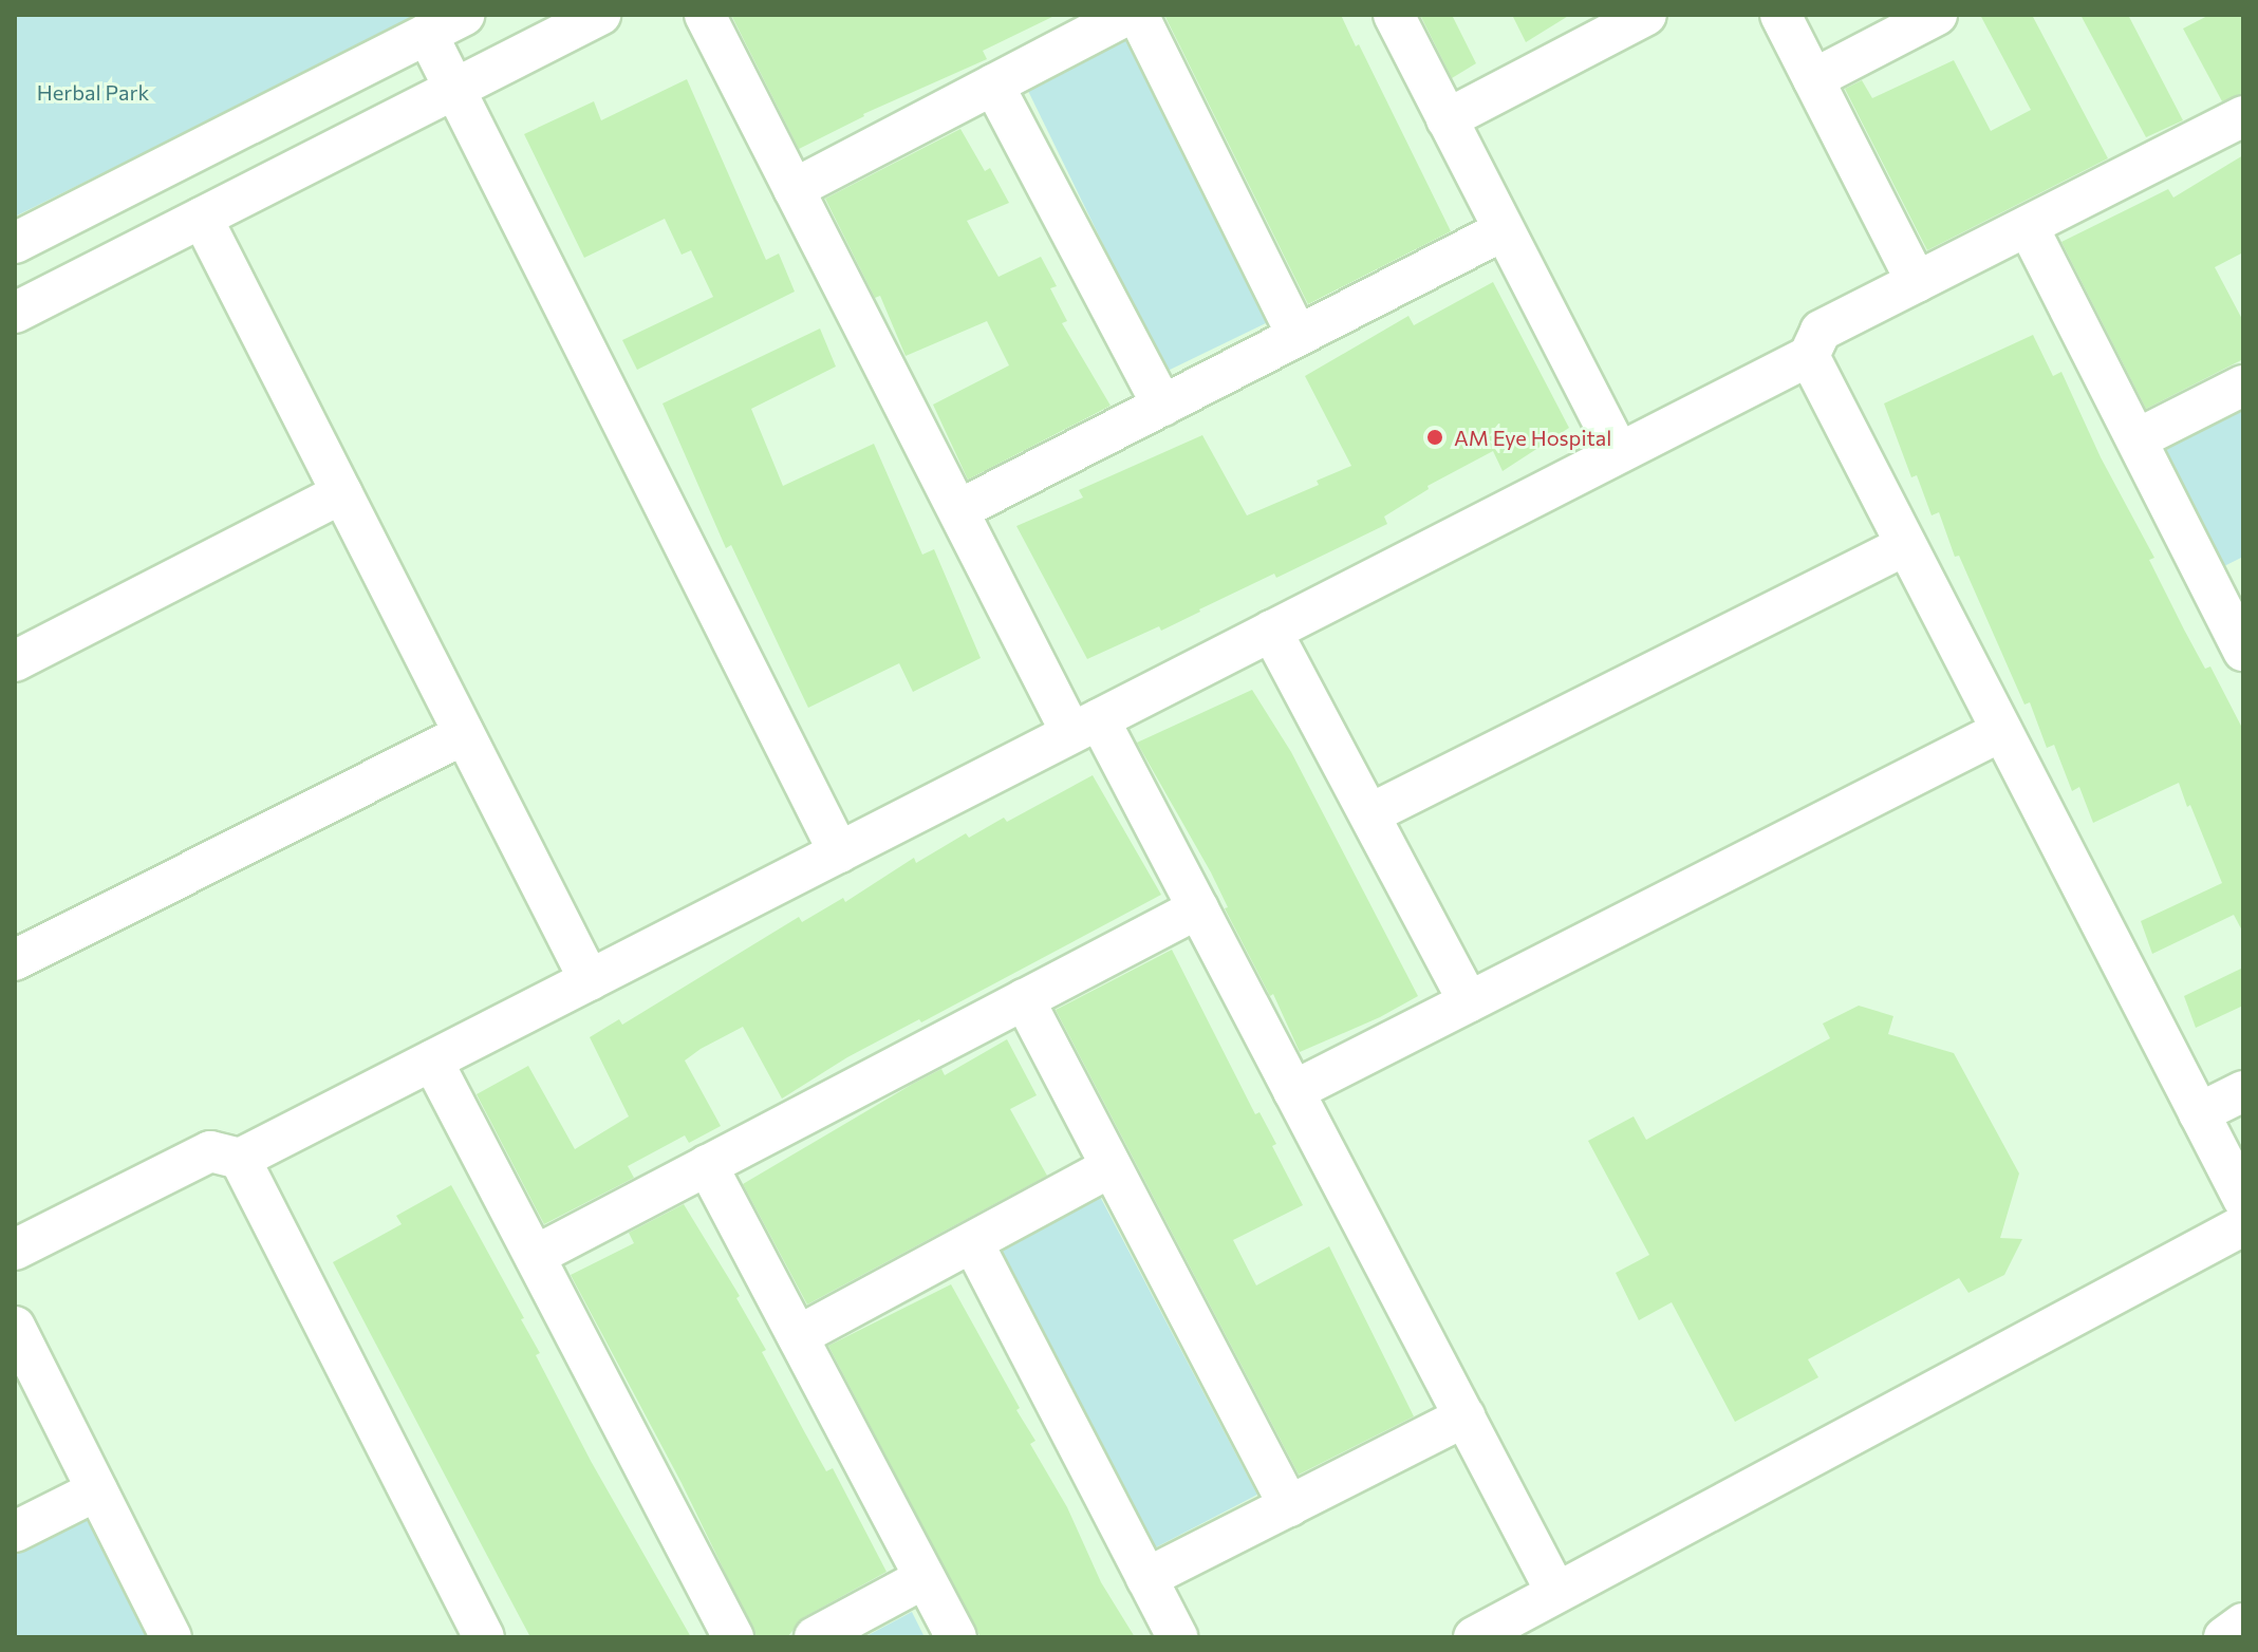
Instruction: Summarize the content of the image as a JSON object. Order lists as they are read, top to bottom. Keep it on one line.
{"parks":["Herbal Park"],"places":["AM Eye Hospital"]}
